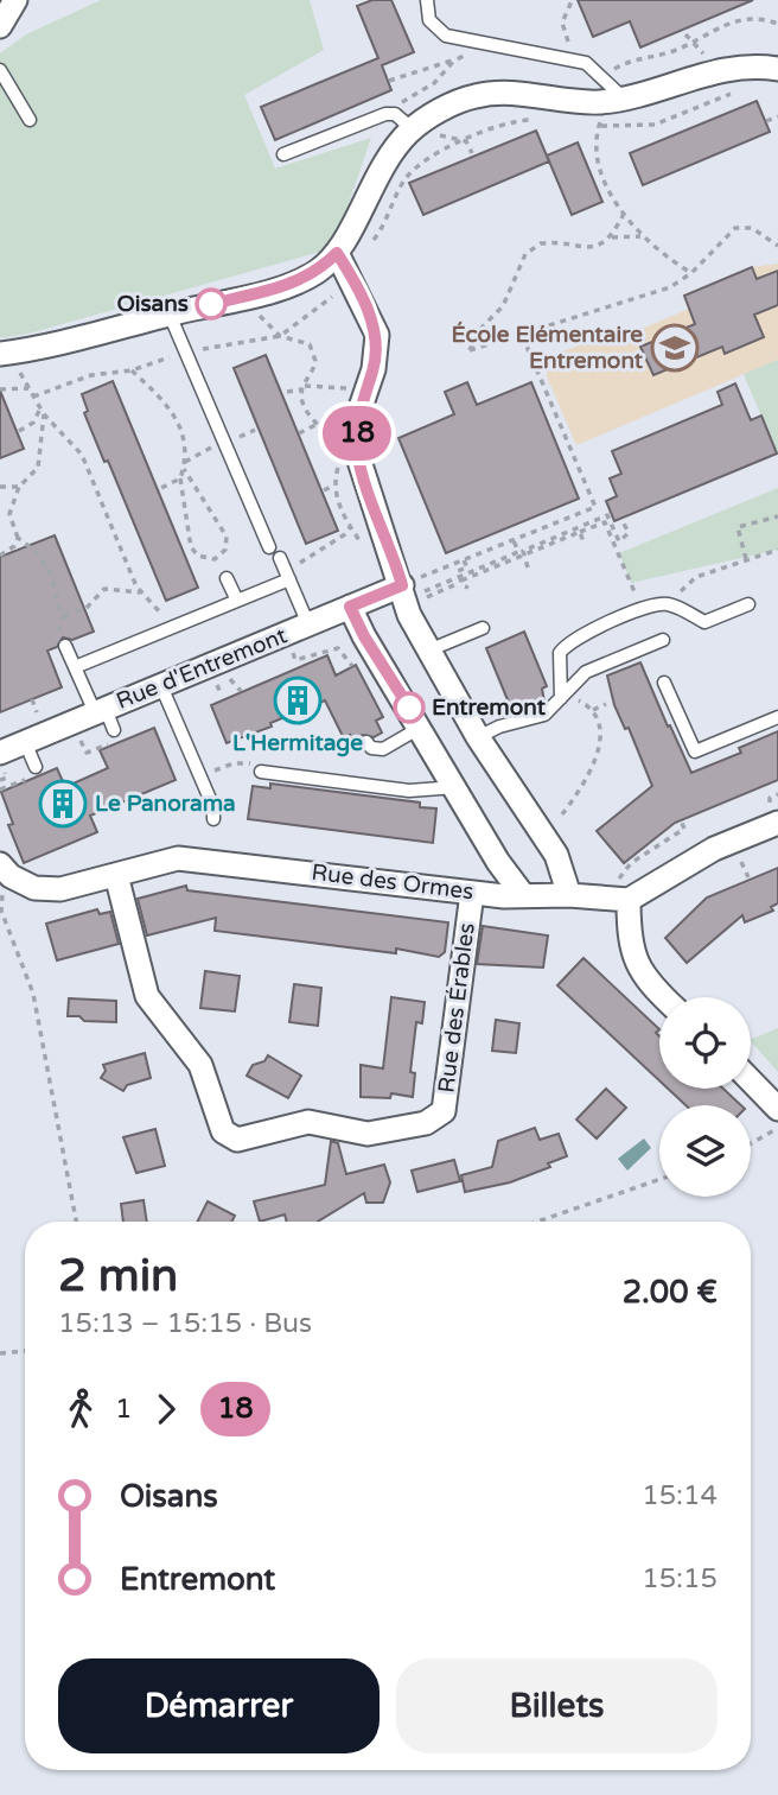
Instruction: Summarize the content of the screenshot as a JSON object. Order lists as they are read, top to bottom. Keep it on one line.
{"streets":{"street":["Rue d'Entremont","Rue des Ormes","Rue des Érables"]},"crossings":[["Rue des Ormes","Rue des Érables"]],"places":{"other":["Oisans","Entremont"],"school or university":["École Elémentaire Entremont"],"building":["L'Hermitage","Le Panorama"]},"lines":["bus line 18"],"page":{"on_map":"18","heading":["2 min","15:13 – 15:15 · Bus","2.00 €"],"legs":["1","18"],"list":[{"name":"Oisans","value":"15:14"},{"name":"Entremont","value":"15:15"}],"buttons":["Démarrer","Billets"]}}
